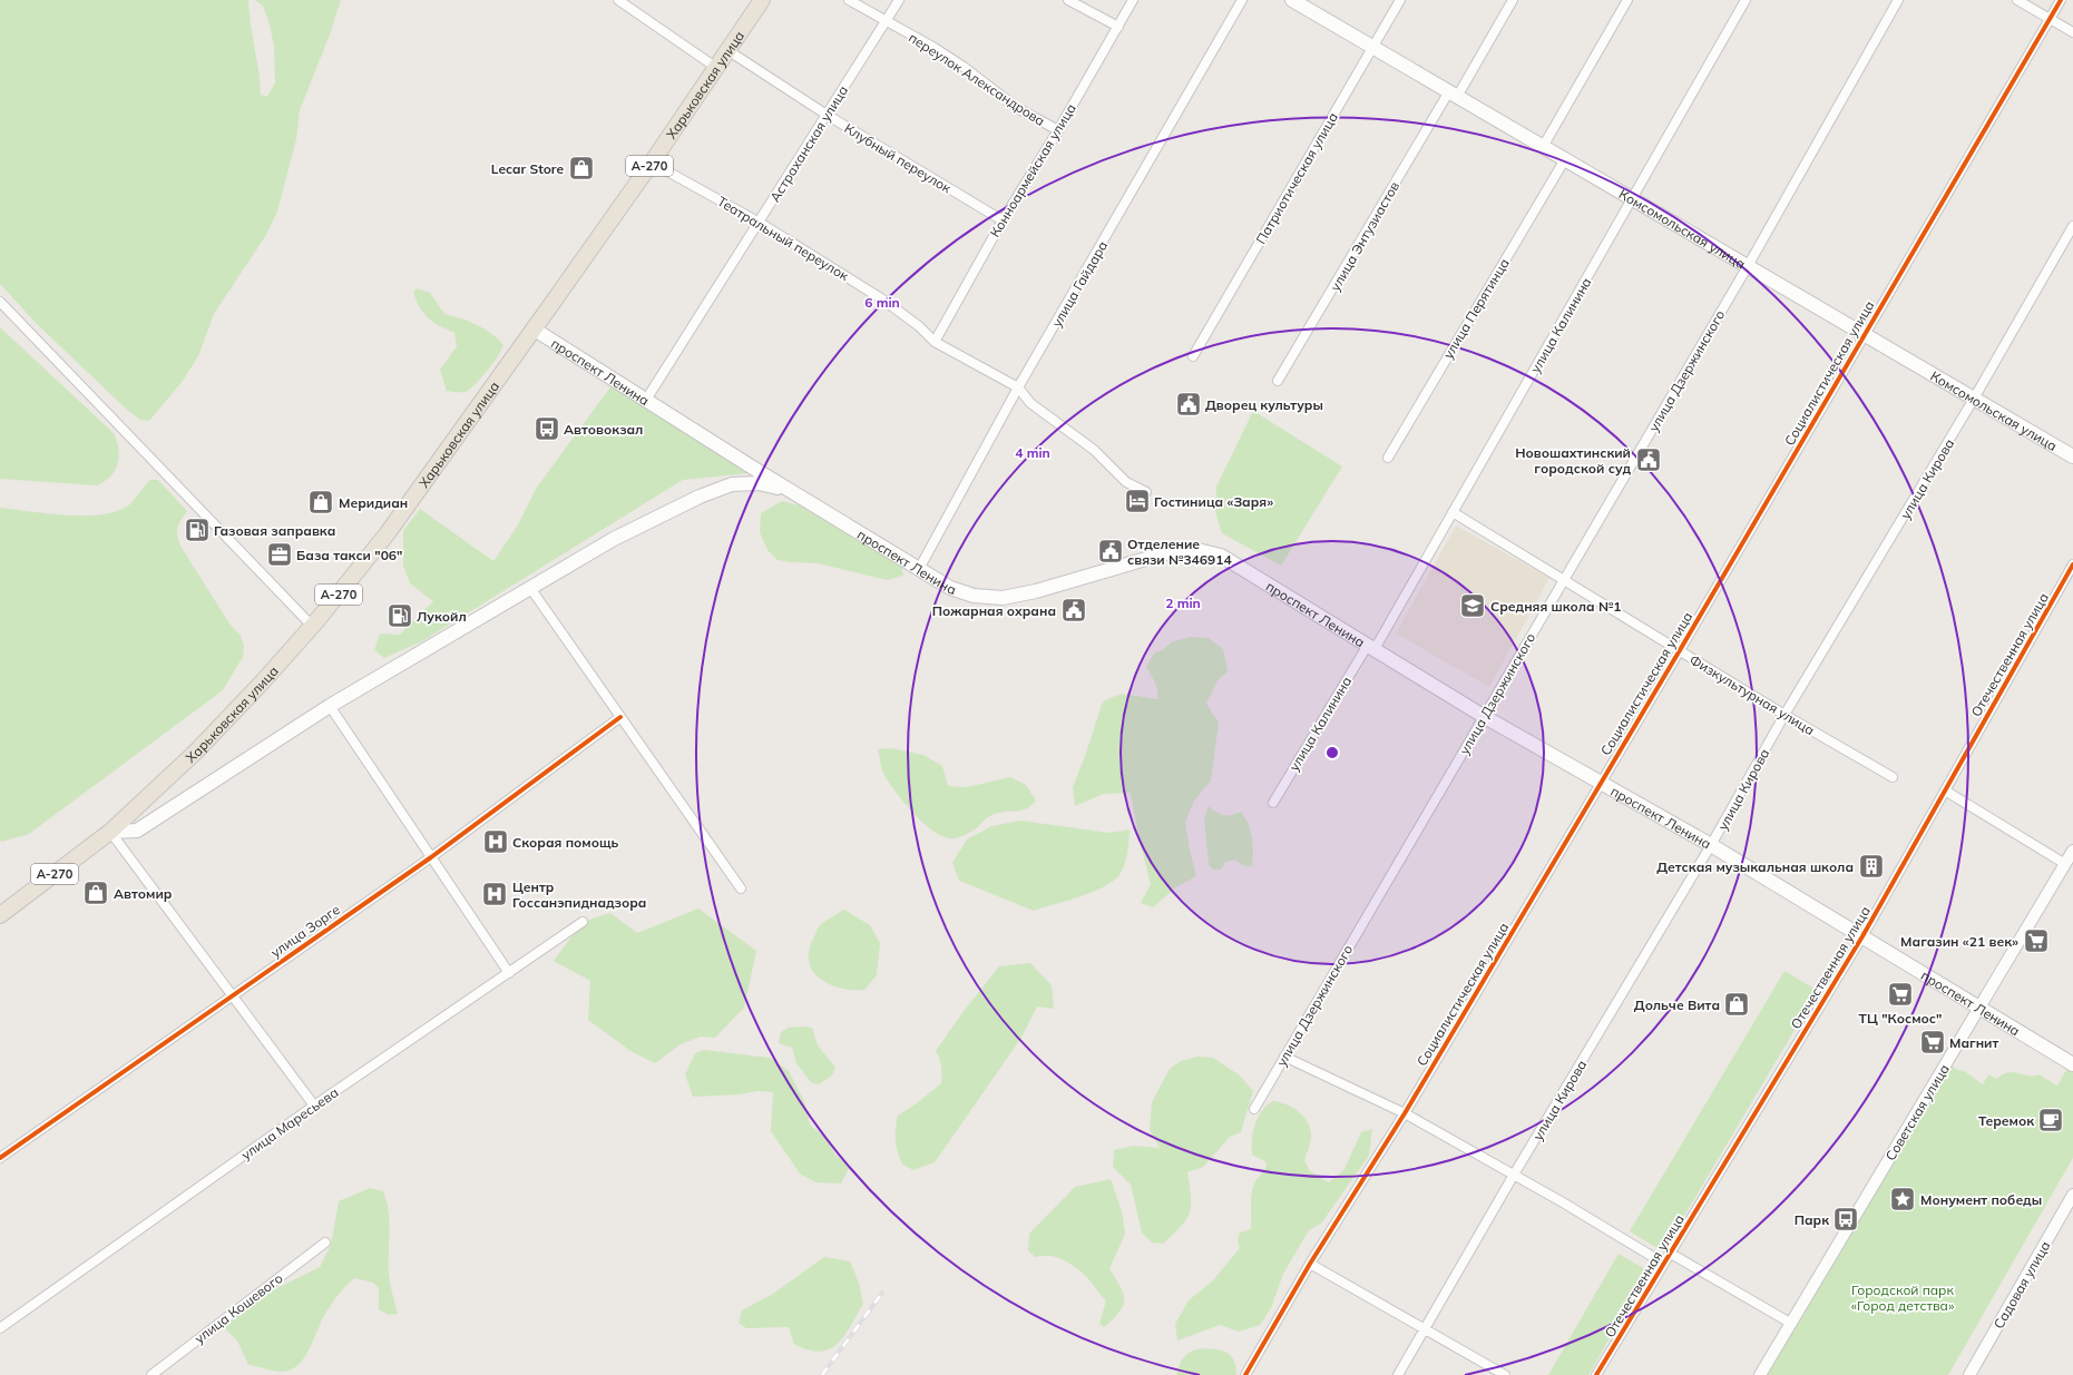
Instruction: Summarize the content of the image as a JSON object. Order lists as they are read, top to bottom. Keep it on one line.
{"streets":{"highway":["Харьковская улица","А-270"],"main road":["Комсомольская улица","проспект Ленина"],"street":["переулок Александрова","Астраханская улица","Клубный переулок","Конноармейская улица","Патриотическая улица","улица Энтузиастов","Театральный переулок","улица Гайдара","улица Перятинца","улица Калинина","улица Дзержинского","Социалистическая улица","улица Кирова","Отечественная улица","Физкультурная улица","улица Зорге","Советская улица","улица Маресьева","Садовая улица","улица Кошевого"]},"crossings":[["переулок Александрова","Астраханская улица"],["переулок Александрова","Конноармейская улица"],["Харьковская улица","Клубный переулок"],["Харьковская улица","Театральный переулок"],["Харьковская улица","проспект Ленина"],["Астраханская улица","Клубный переулок"],["Астраханская улица","Театральный переулок"],["Астраханская улица","проспект Ленина"],["Клубный переулок","Конноармейская улица"],["Конноармейская улица","Театральный переулок"],["Патриотическая улица","Комсомольская улица"],["Комсомольская улица","улица Энтузиастов"],["Комсомольская улица","улица Перятинца"],["Комсомольская улица","улица Калинина"],["Комсомольская улица","улица Дзержинского"],["Комсомольская улица","Социалистическая улица"],["Комсомольская улица","улица Кирова"],["Театральный переулок","улица Гайдара"],["улица Гайдара","проспект Ленина"],["улица Калинина","проспект Ленина"],["улица Калинина","Физкультурная улица"],["улица Дзержинского","проспект Ленина"],["улица Дзержинского","Физкультурная улица"],["проспект Ленина","Социалистическая улица"],["проспект Ленина","улица Кирова"],["проспект Ленина","Отечественная улица"],["проспект Ленина","Советская улица"],["Социалистическая улица","Физкультурная улица"],["улица Кирова","Физкультурная улица"]],"parks":["Городской парк «Город детства»"],"places":{"shop":["Lecar Store","Меридиан","Автомир","Дольче Вита"],"public building":["Дворец культуры","Новошахтинский городской суд","Отделение связи №346914","Пожарная охрана"],"bus stop":["Автовокзал","Парк"],"hotel":["Гостиница «Заря»"],"fuel station":["Газовая заправка","Лукойл"],"office":["База такси \"06\""],"school or university":["Средняя школа №1"],"hospital":["Скорая помощь","Центр Госсанэпиднадзора"],"building":["Детская музыкальная школа"],"supermarket":["Магазин «21 век»","ТЦ \"Космос\"","Магнит"],"cafe":["Теремок"],"place":["Монумент победы"]},"rings":["6 min","4 min","2 min"]}
